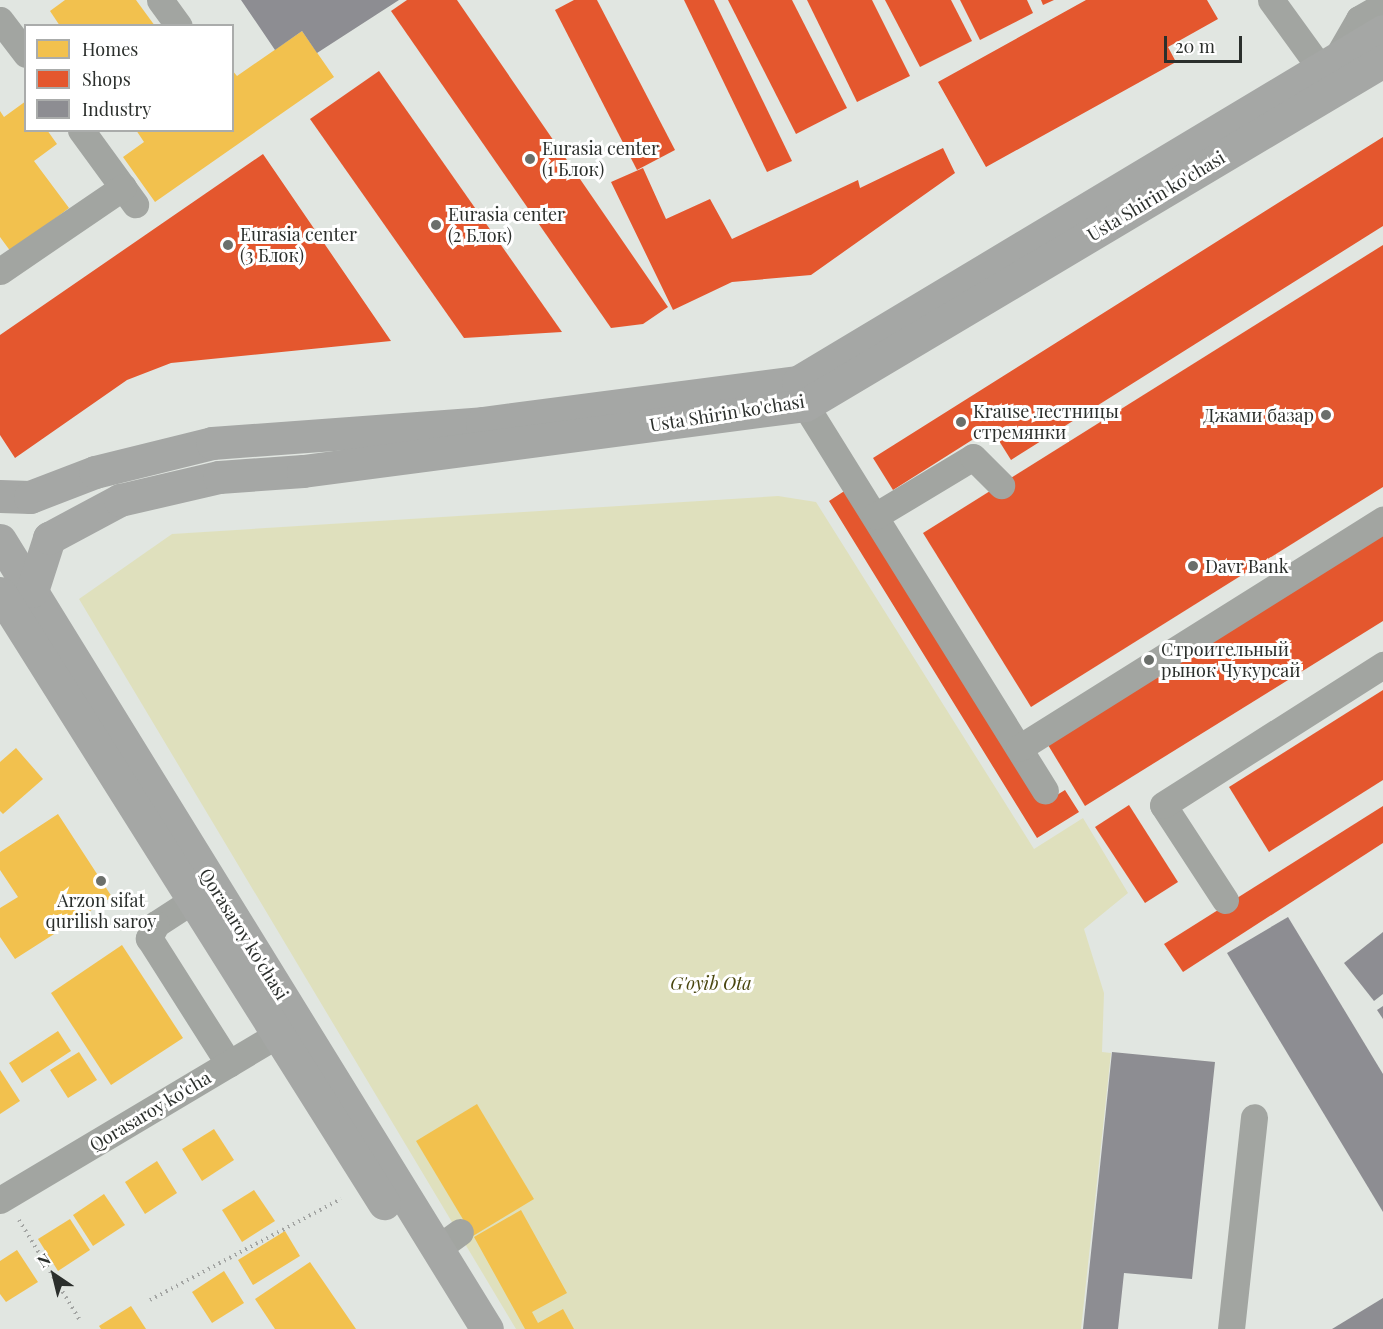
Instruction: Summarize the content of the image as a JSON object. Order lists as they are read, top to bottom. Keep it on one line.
{"streets":{"main road":["Usta Shirin ko'chasi","Qorasaroy ko'chasi"],"street":["Qorasaroy ko'cha"]},"crossings":[["Qorasaroy ko'chasi","Qorasaroy ko'cha"]],"parks":["G'oyib Ota"],"places":["Eurasia center (1 Блок)","Eurasia center (2 Блок)","Eurasia center (3 Блок)","Джами базар","Krause лестницы стремянки","Davr Bank","Строительный рынок Чукурсай","Arzon sifat qurilish saroy"],"legend":["Homes","Shops","Industry"],"scale_bar":"20 m","north":"top left"}
